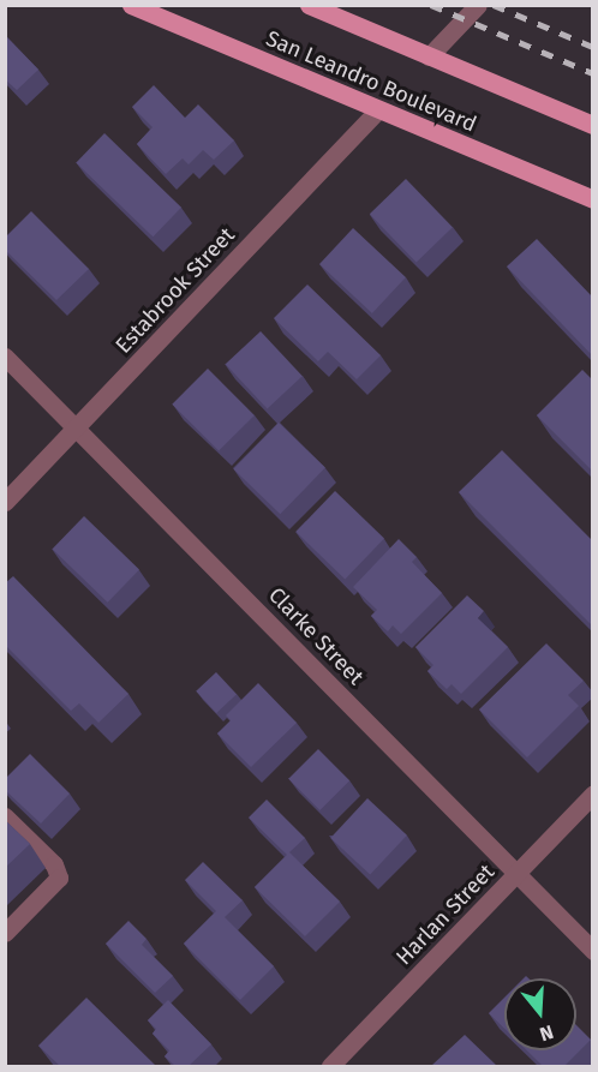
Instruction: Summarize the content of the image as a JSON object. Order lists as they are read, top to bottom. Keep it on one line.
{"streets":{"main road":["San Leandro Boulevard"],"street":["Estabrook Street","Clarke Street","Harlan Street"]},"crossings":[["San Leandro Boulevard","Estabrook Street"],["Estabrook Street","Clarke Street"],["Clarke Street","Harlan Street"]],"north":"bottom"}
